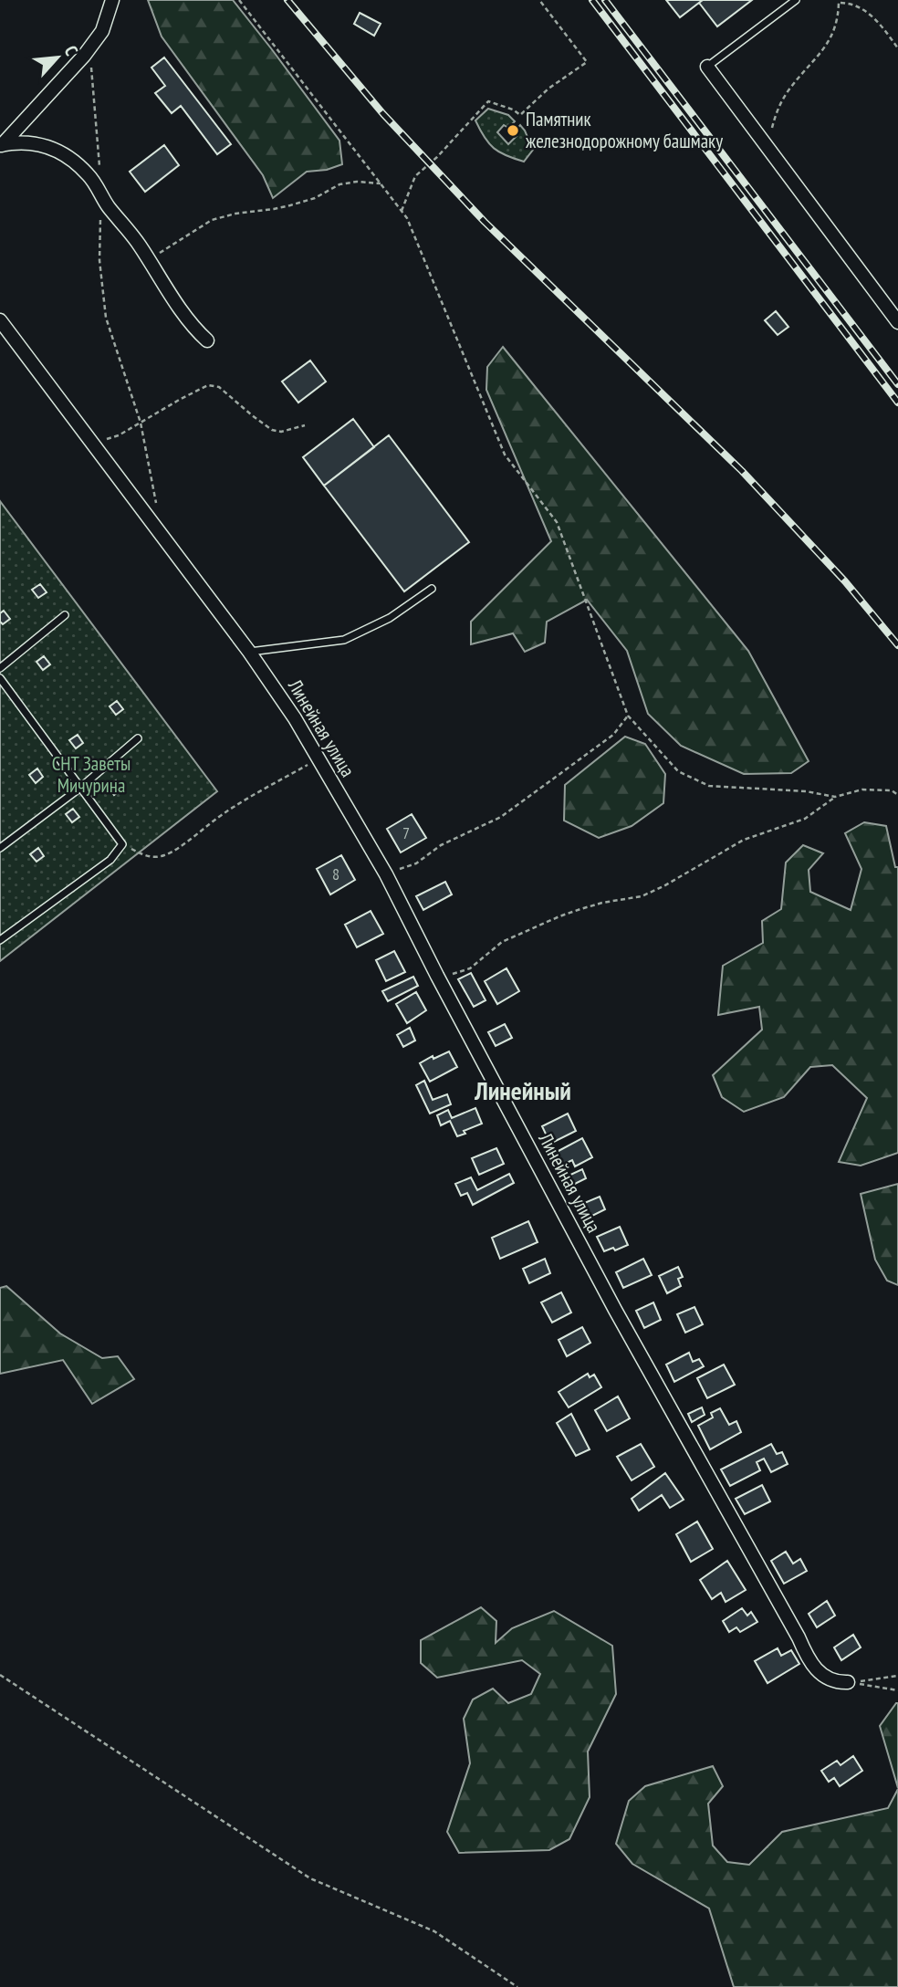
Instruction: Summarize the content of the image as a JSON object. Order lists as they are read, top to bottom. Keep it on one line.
{"streets":{"street":["Линейная улица"]},"districts":["Линейный"],"parks":["СНТ Заветы Мичурина"],"places":["Памятник железнодорожному башмаку"],"house_numbers":["7","8"],"north":"top right"}
